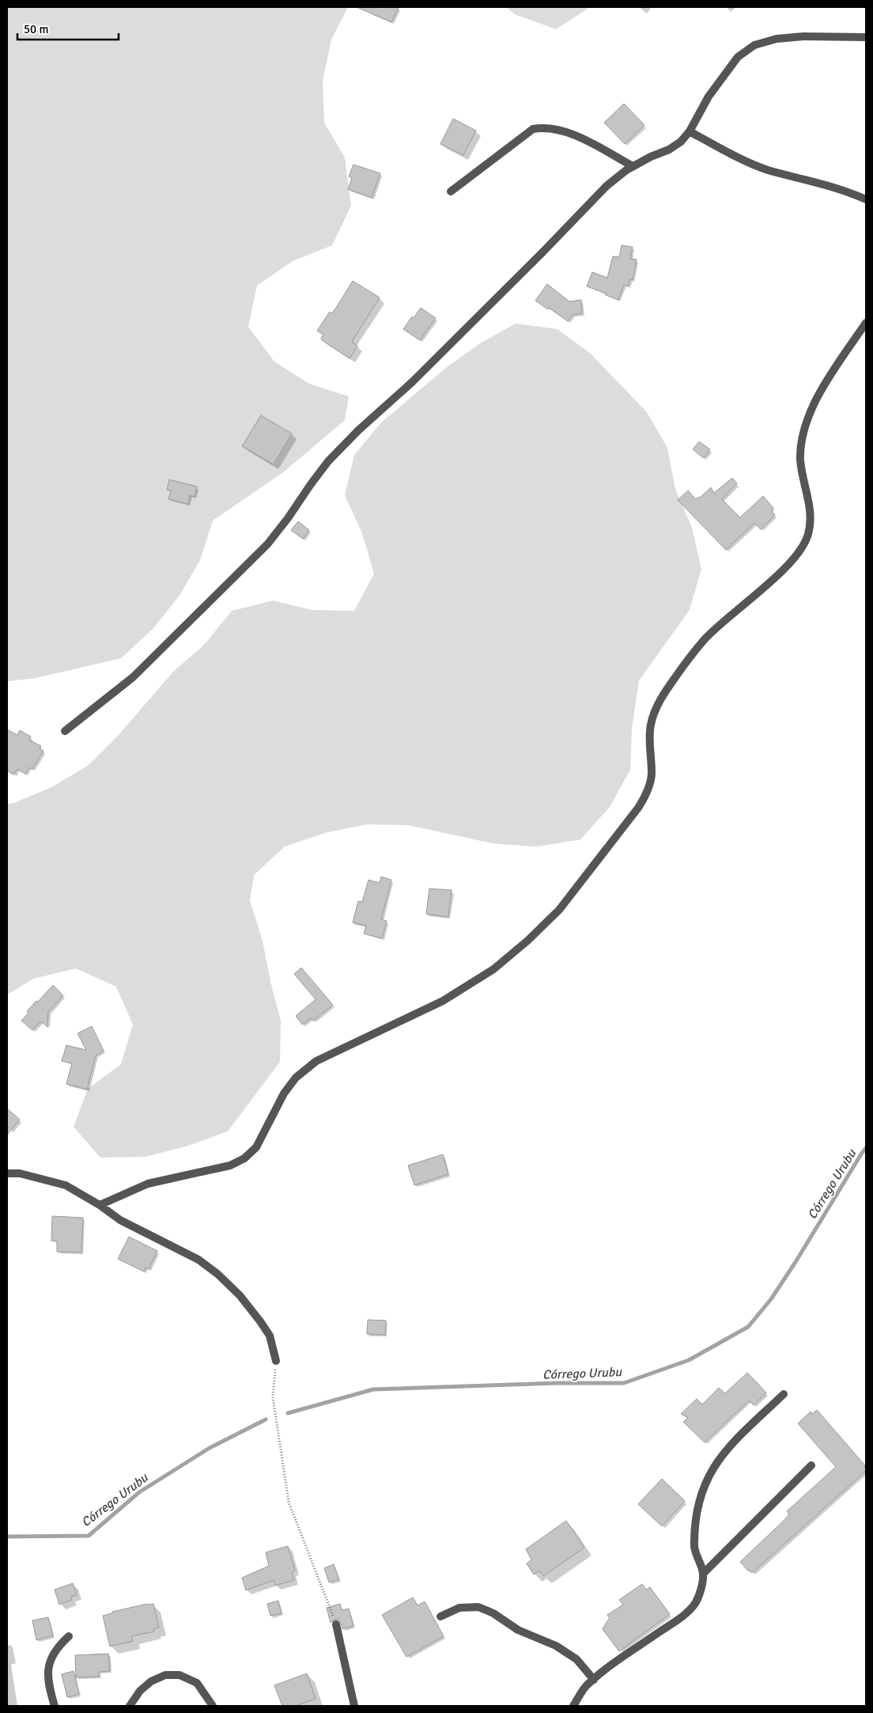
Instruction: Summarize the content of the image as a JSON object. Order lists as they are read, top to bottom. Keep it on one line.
{"water":["Córrego Urubu"],"scale_bar":"50 m"}
